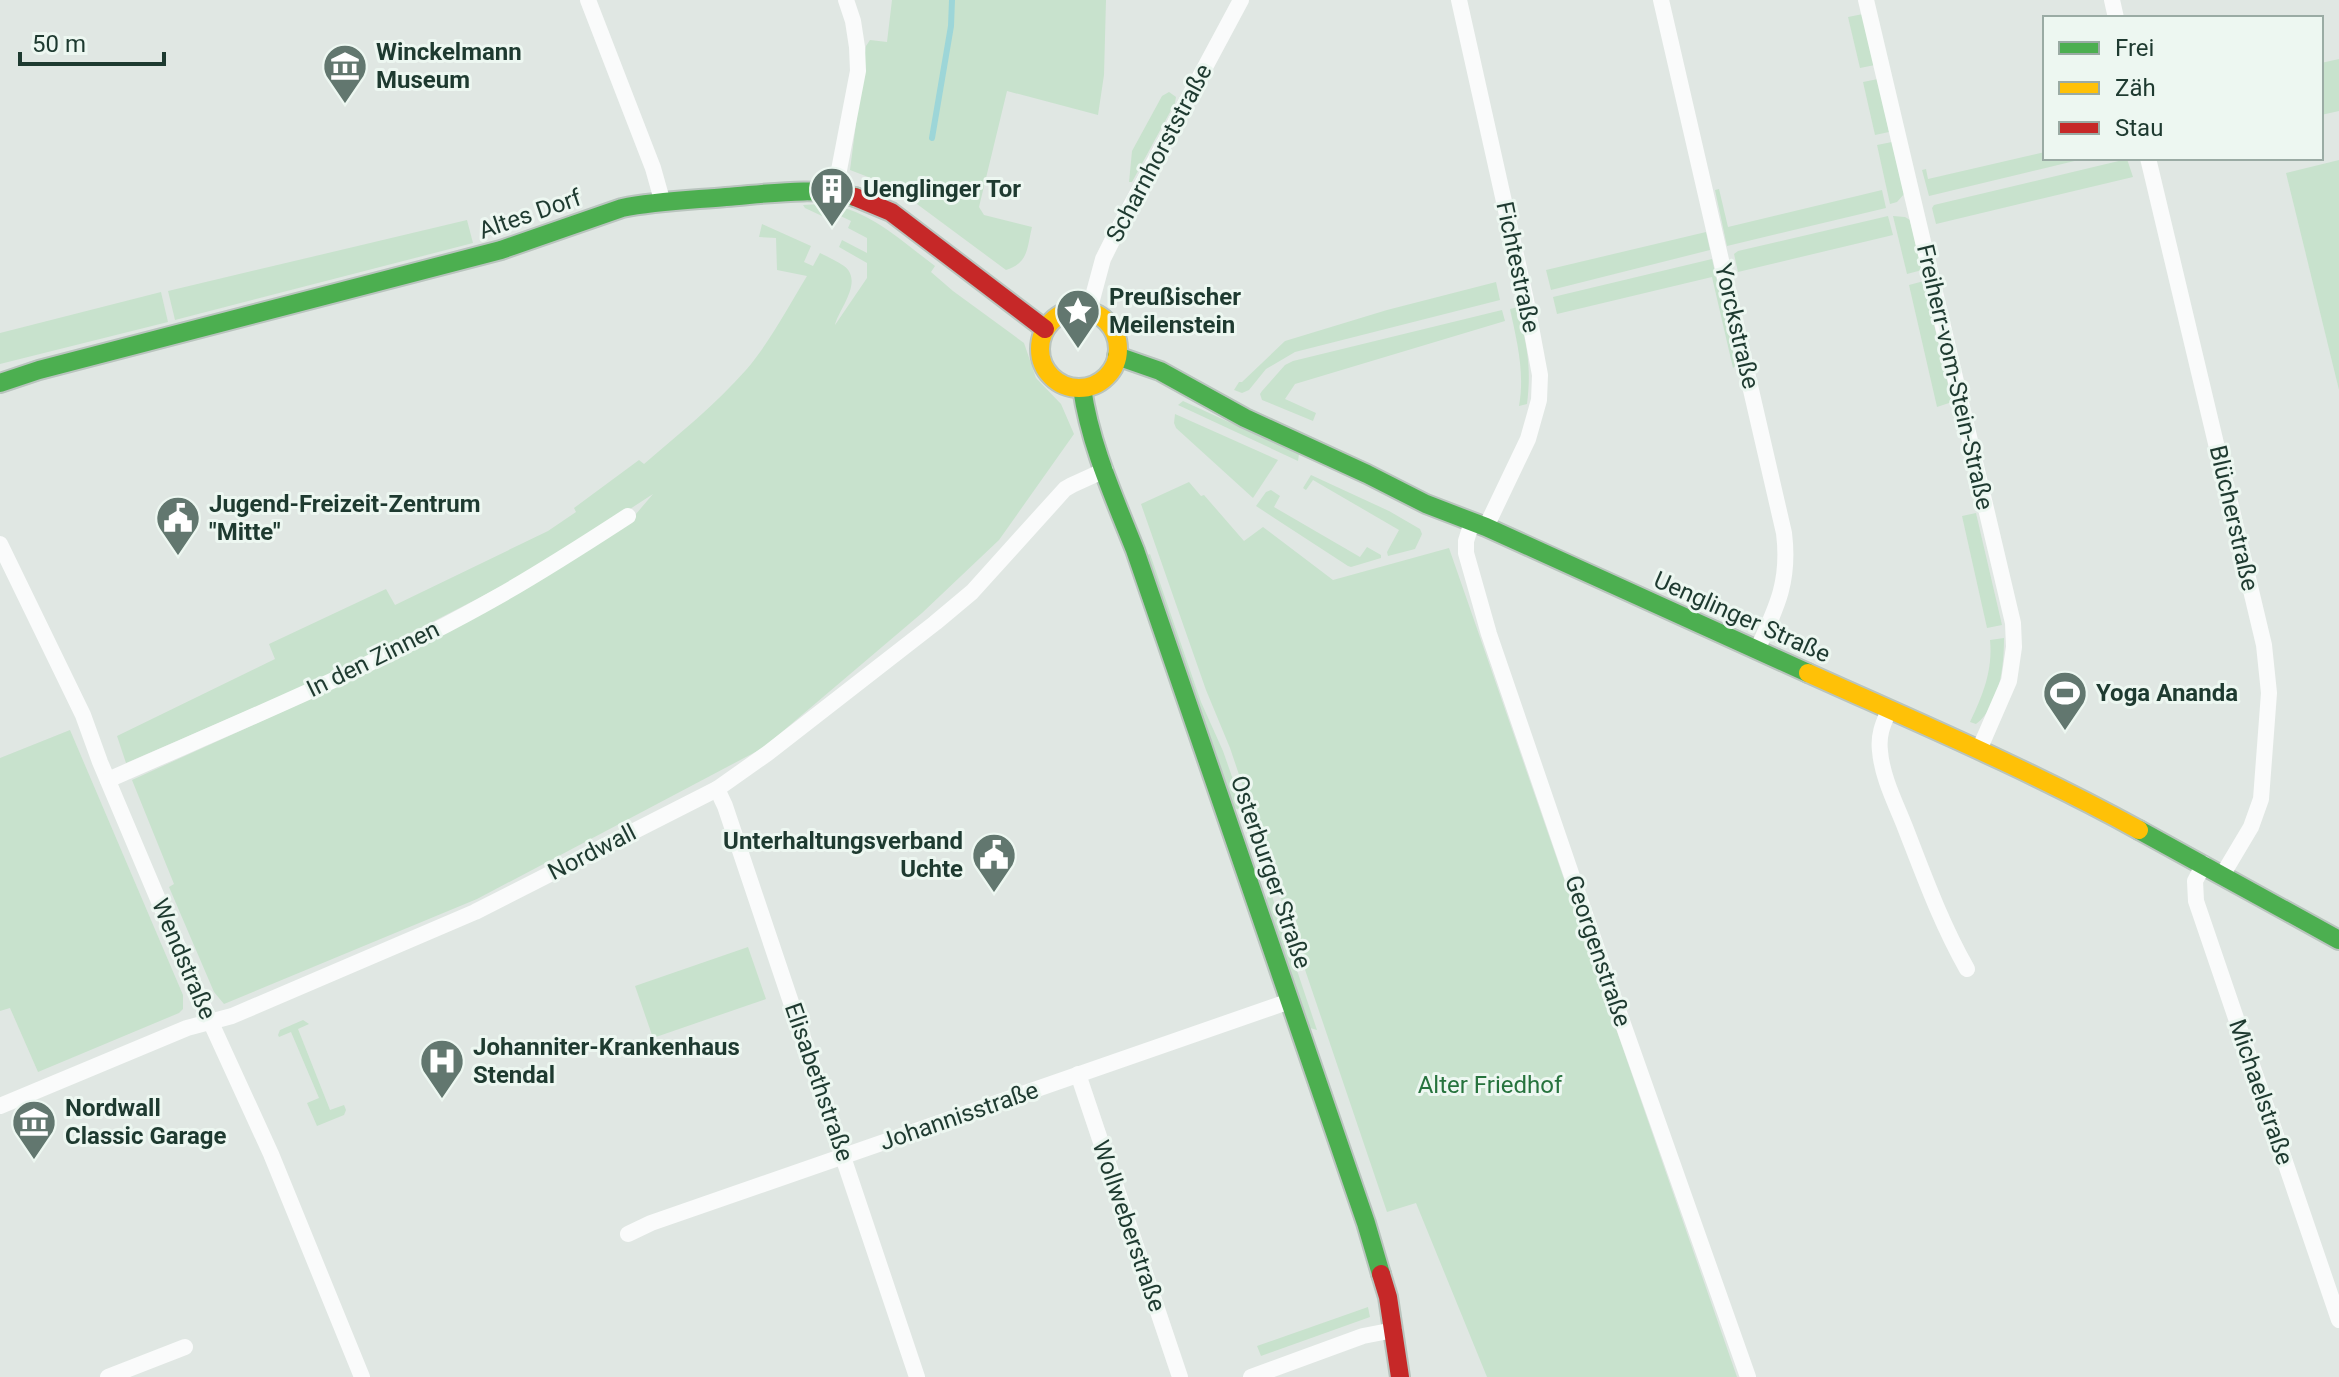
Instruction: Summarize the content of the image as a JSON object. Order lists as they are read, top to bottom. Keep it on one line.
{"streets":{"main road":["Altes Dorf","Uenglinger Straße","Osterburger Straße"],"street":["Scharnhorststraße","Fichtestraße","Yorckstraße","Freiherr-vom-Stein-Straße","Blücherstraße","In den Zinnen","Nordwall","Georgenstraße","Wendstraße","Elisabethstraße","Michaelstraße","Johannisstraße","Wollweberstraße"]},"crossings":[["Scharnhorststraße","Altes Dorf"],["Scharnhorststraße","Uenglinger Straße"],["Scharnhorststraße","Osterburger Straße"],["Altes Dorf","Uenglinger Straße"],["Altes Dorf","Osterburger Straße"],["Fichtestraße","Uenglinger Straße"],["Fichtestraße","Georgenstraße"],["Yorckstraße","Uenglinger Straße"],["Freiherr-vom-Stein-Straße","Uenglinger Straße"],["Blücherstraße","Uenglinger Straße"],["Uenglinger Straße","Osterburger Straße"],["Uenglinger Straße","Georgenstraße"],["Uenglinger Straße","Michaelstraße"],["In den Zinnen","Wendstraße"],["Nordwall","Osterburger Straße"],["Nordwall","Wendstraße"],["Nordwall","Elisabethstraße"],["Osterburger Straße","Johannisstraße"],["Elisabethstraße","Johannisstraße"],["Johannisstraße","Wollweberstraße"]],"parks":["Alter Friedhof"],"places":{"museum":["Winckelmann Museum","Nordwall Classic Garage"],"building":["Uenglinger Tor"],"place":["Preußischer Meilenstein"],"public building":["Jugend-Freizeit-Zentrum \"Mitte\"","Unterhaltungsverband Uchte"],"sports":["Yoga Ananda"],"hospital":["Johanniter-Krankenhaus Stendal"]},"legend":["Frei","Zäh","Stau"],"scale_bar":"50 m"}
